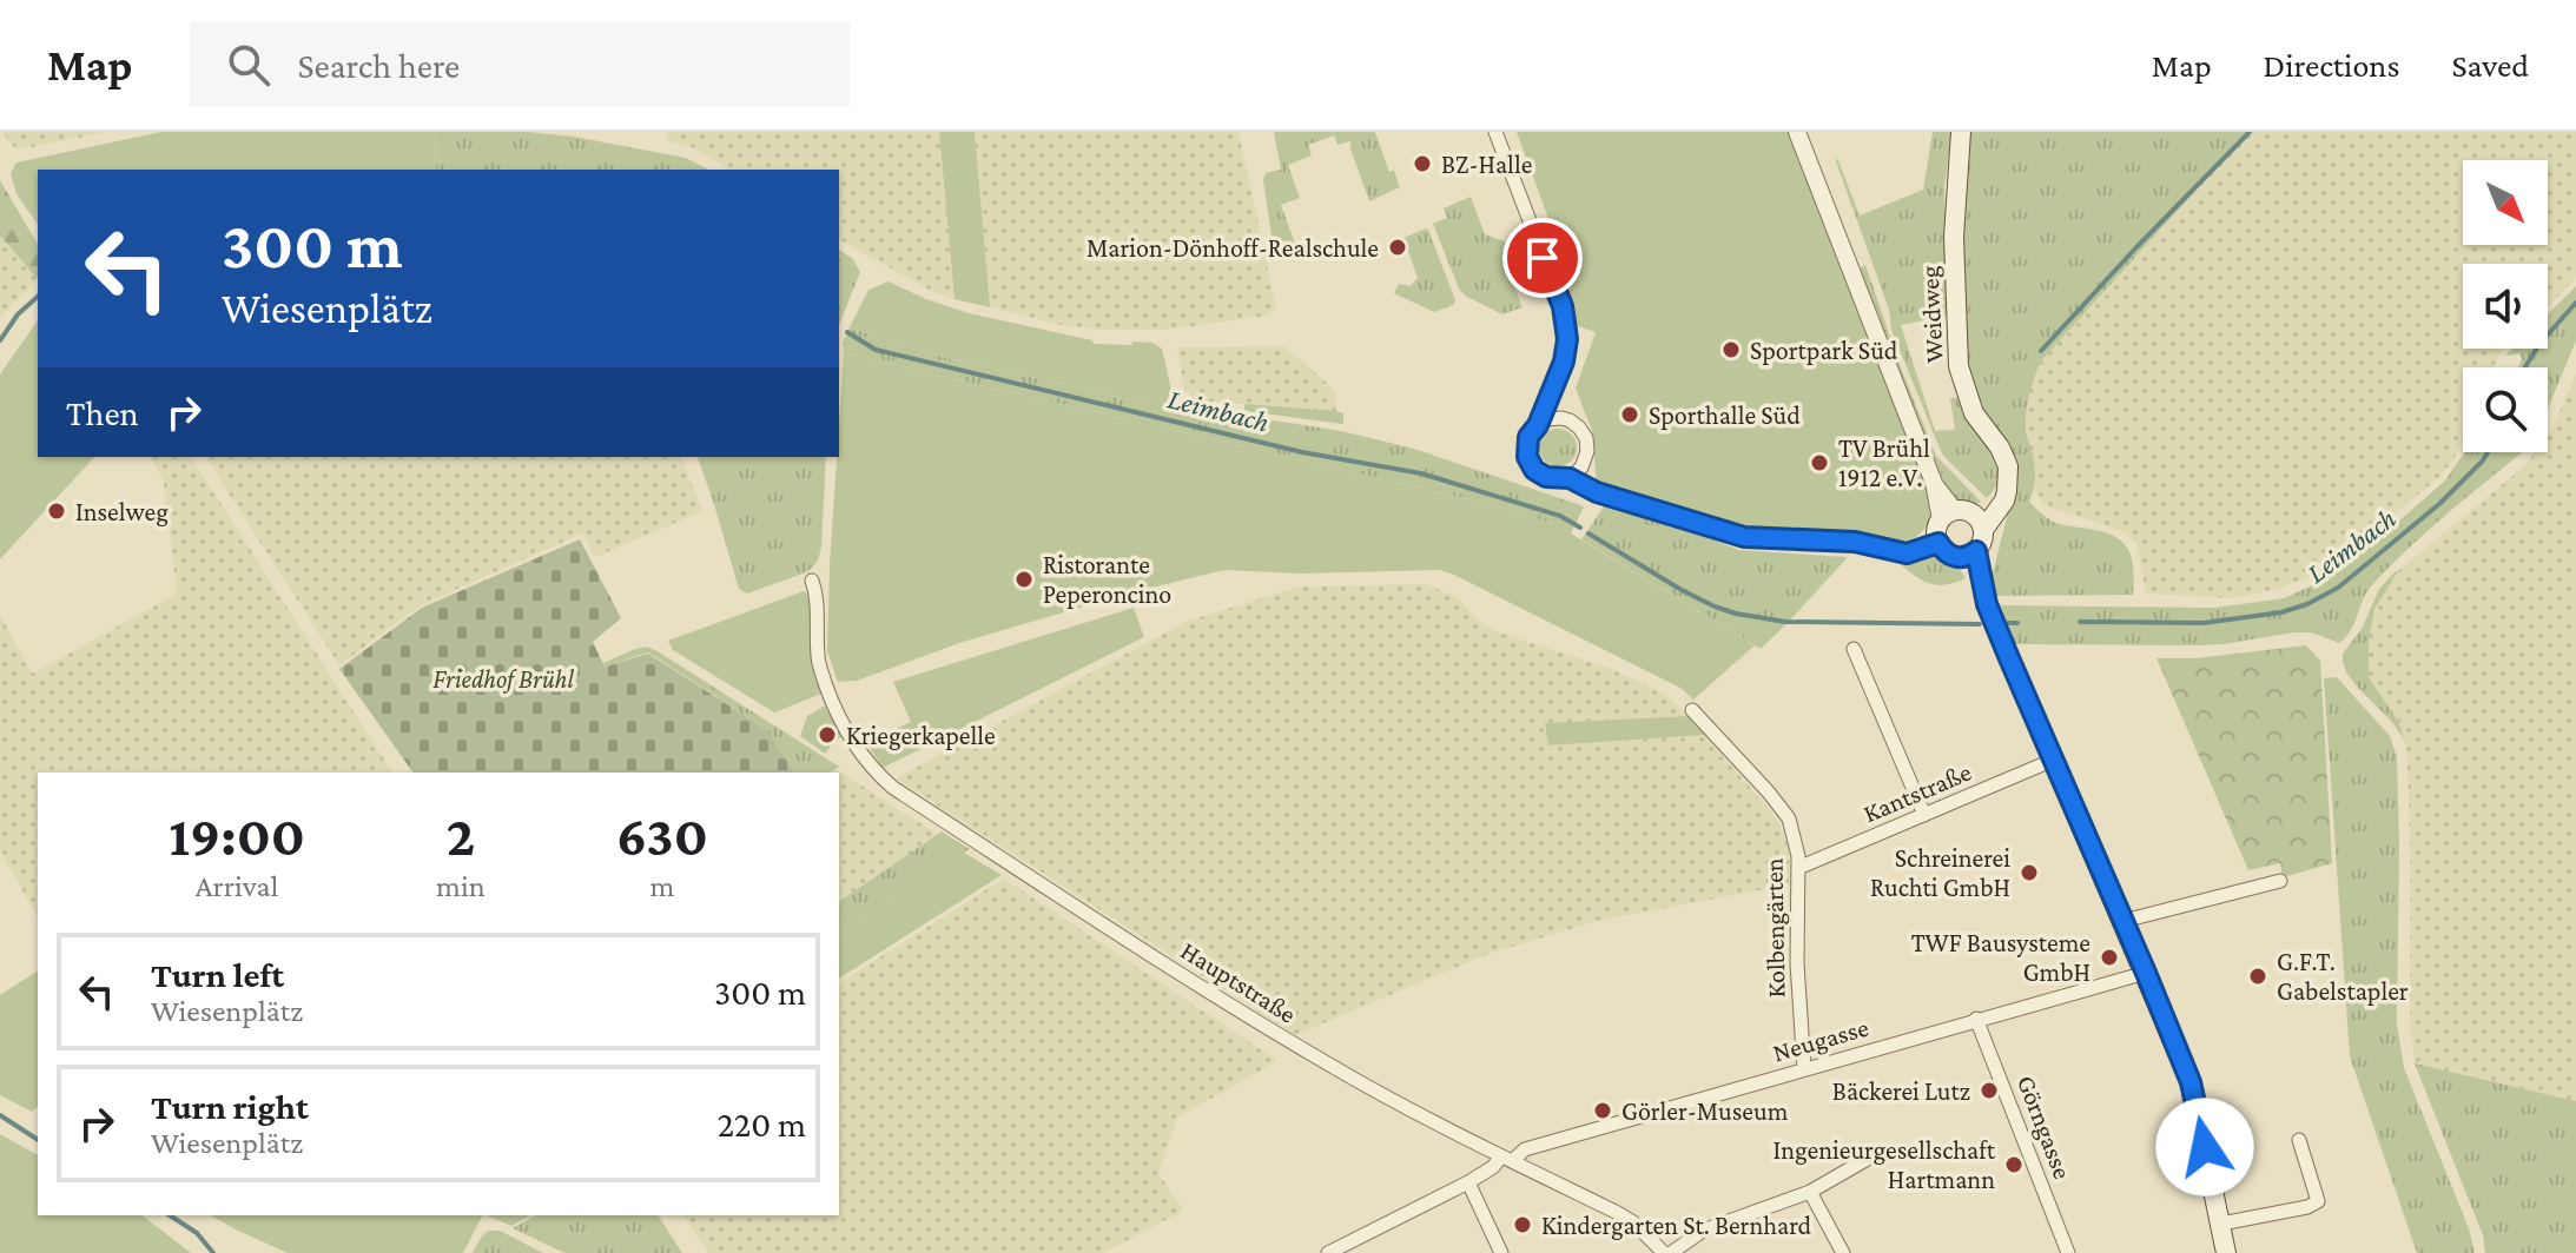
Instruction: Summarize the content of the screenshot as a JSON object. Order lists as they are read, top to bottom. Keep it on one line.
{"streets":{"main road":["Weidweg"],"street":["Kantstraße","Kolbengärten","Hauptstraße","Neugasse","Görngasse"]},"crossings":[["Kantstraße","Kolbengärten"],["Kolbengärten","Neugasse"],["Hauptstraße","Neugasse"],["Neugasse","Görngasse"]],"water":["Leimbach"],"parks":["Friedhof Brühl"],"places":["BZ-Halle","Marion-Dönhoff-Realschule","Sportpark Süd","Sporthalle Süd","TV Brühl 1912 e.V.","Inselweg","Ristorante Peperoncino","Kriegerkapelle","Schreinerei Ruchti GmbH","TWF Bausysteme GmbH","G.F.T. Gabelstapler","Bäckerei Lutz","Görler-Museum","Ingenieurgesellschaft Hartmann","Kindergarten St. Bernhard"],"north":"bottom right","page":{"header":"Map","search":"Search here","nav":["Map","Directions","Saved"],"turn":["300 m","Wiesenplätz"],"then":"Then","eta":["19:00","Arrival","2","min","630","m"],"list":[{"name":"Turn left","note":"Wiesenplätz","value":"300 m"},{"name":"Turn right","note":"Wiesenplätz","value":"220 m"}]}}
